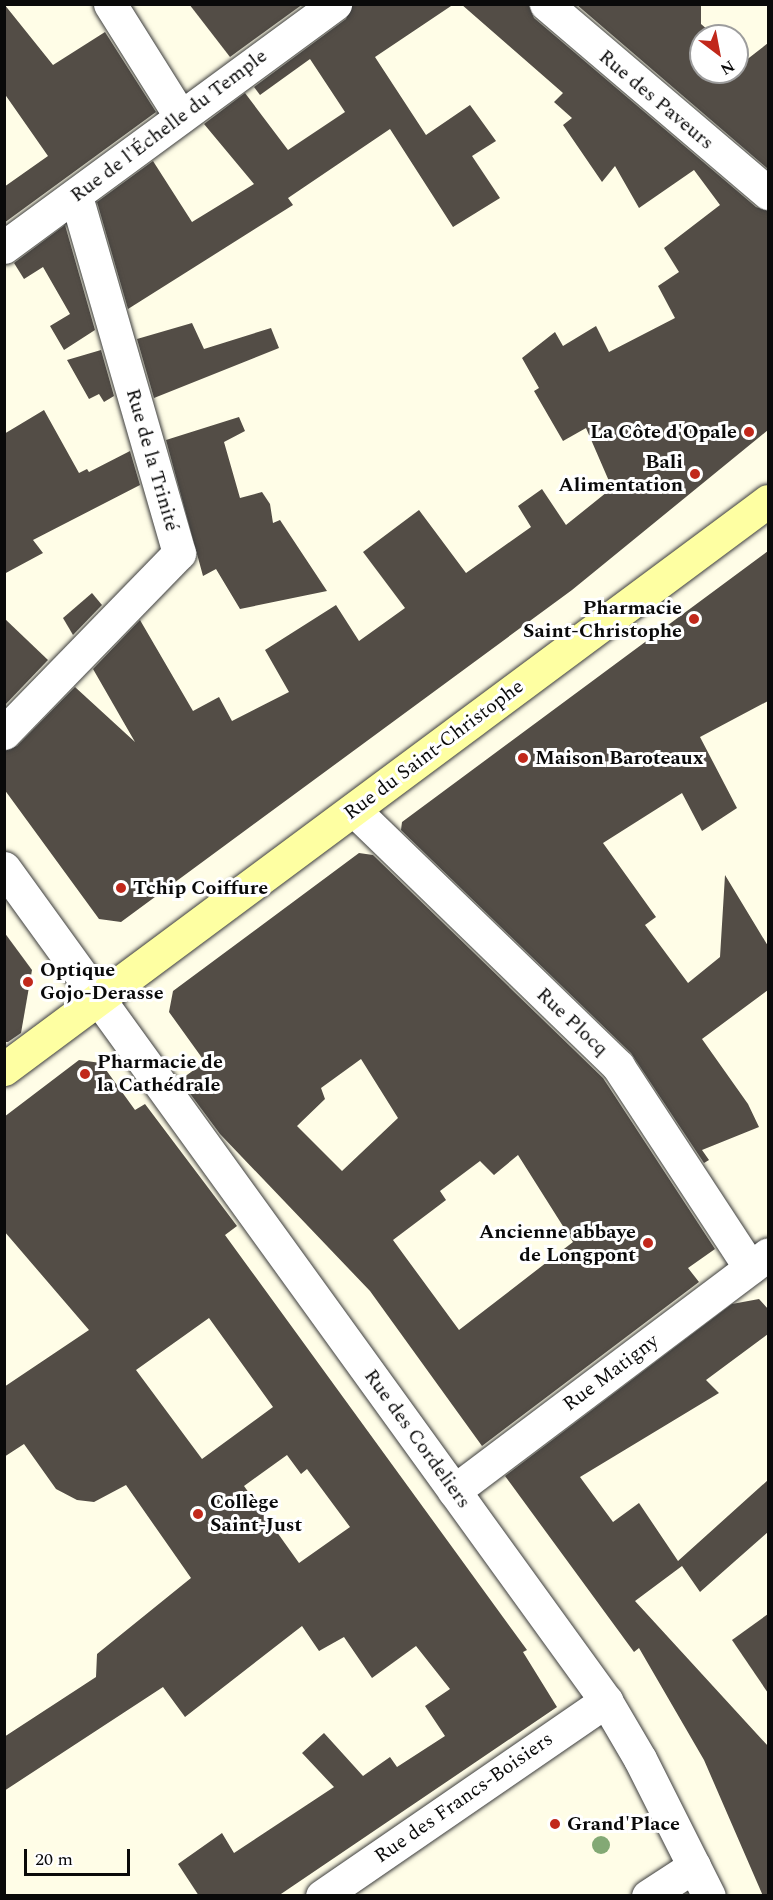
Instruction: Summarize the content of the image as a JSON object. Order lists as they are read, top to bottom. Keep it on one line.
{"streets":{"main road":["Rue du Saint-Christophe"],"street":["Rue des Paveurs","Rue de l'Échelle du Temple","Rue de la Trinité","Rue Plocq","Rue Matigny","Rue des Cordeliers","Rue des Francs-Boisiers"]},"crossings":[["Rue de l'Échelle du Temple","Rue de la Trinité"],["Rue du Saint-Christophe","Rue Plocq"],["Rue du Saint-Christophe","Rue des Cordeliers"],["Rue Plocq","Rue Matigny"],["Rue Matigny","Rue des Cordeliers"],["Rue des Cordeliers","Rue des Francs-Boisiers"]],"places":["La Côte d'Opale","Bali Alimentation","Pharmacie Saint-Christophe","Maison Baroteaux","Tchip Coiffure","Optique Gojo-Derasse","Pharmacie de la Cathédrale","Ancienne abbaye de Longpont","Collège Saint-Just","Grand'Place"],"scale_bar":"20 m","north":"bottom right"}
